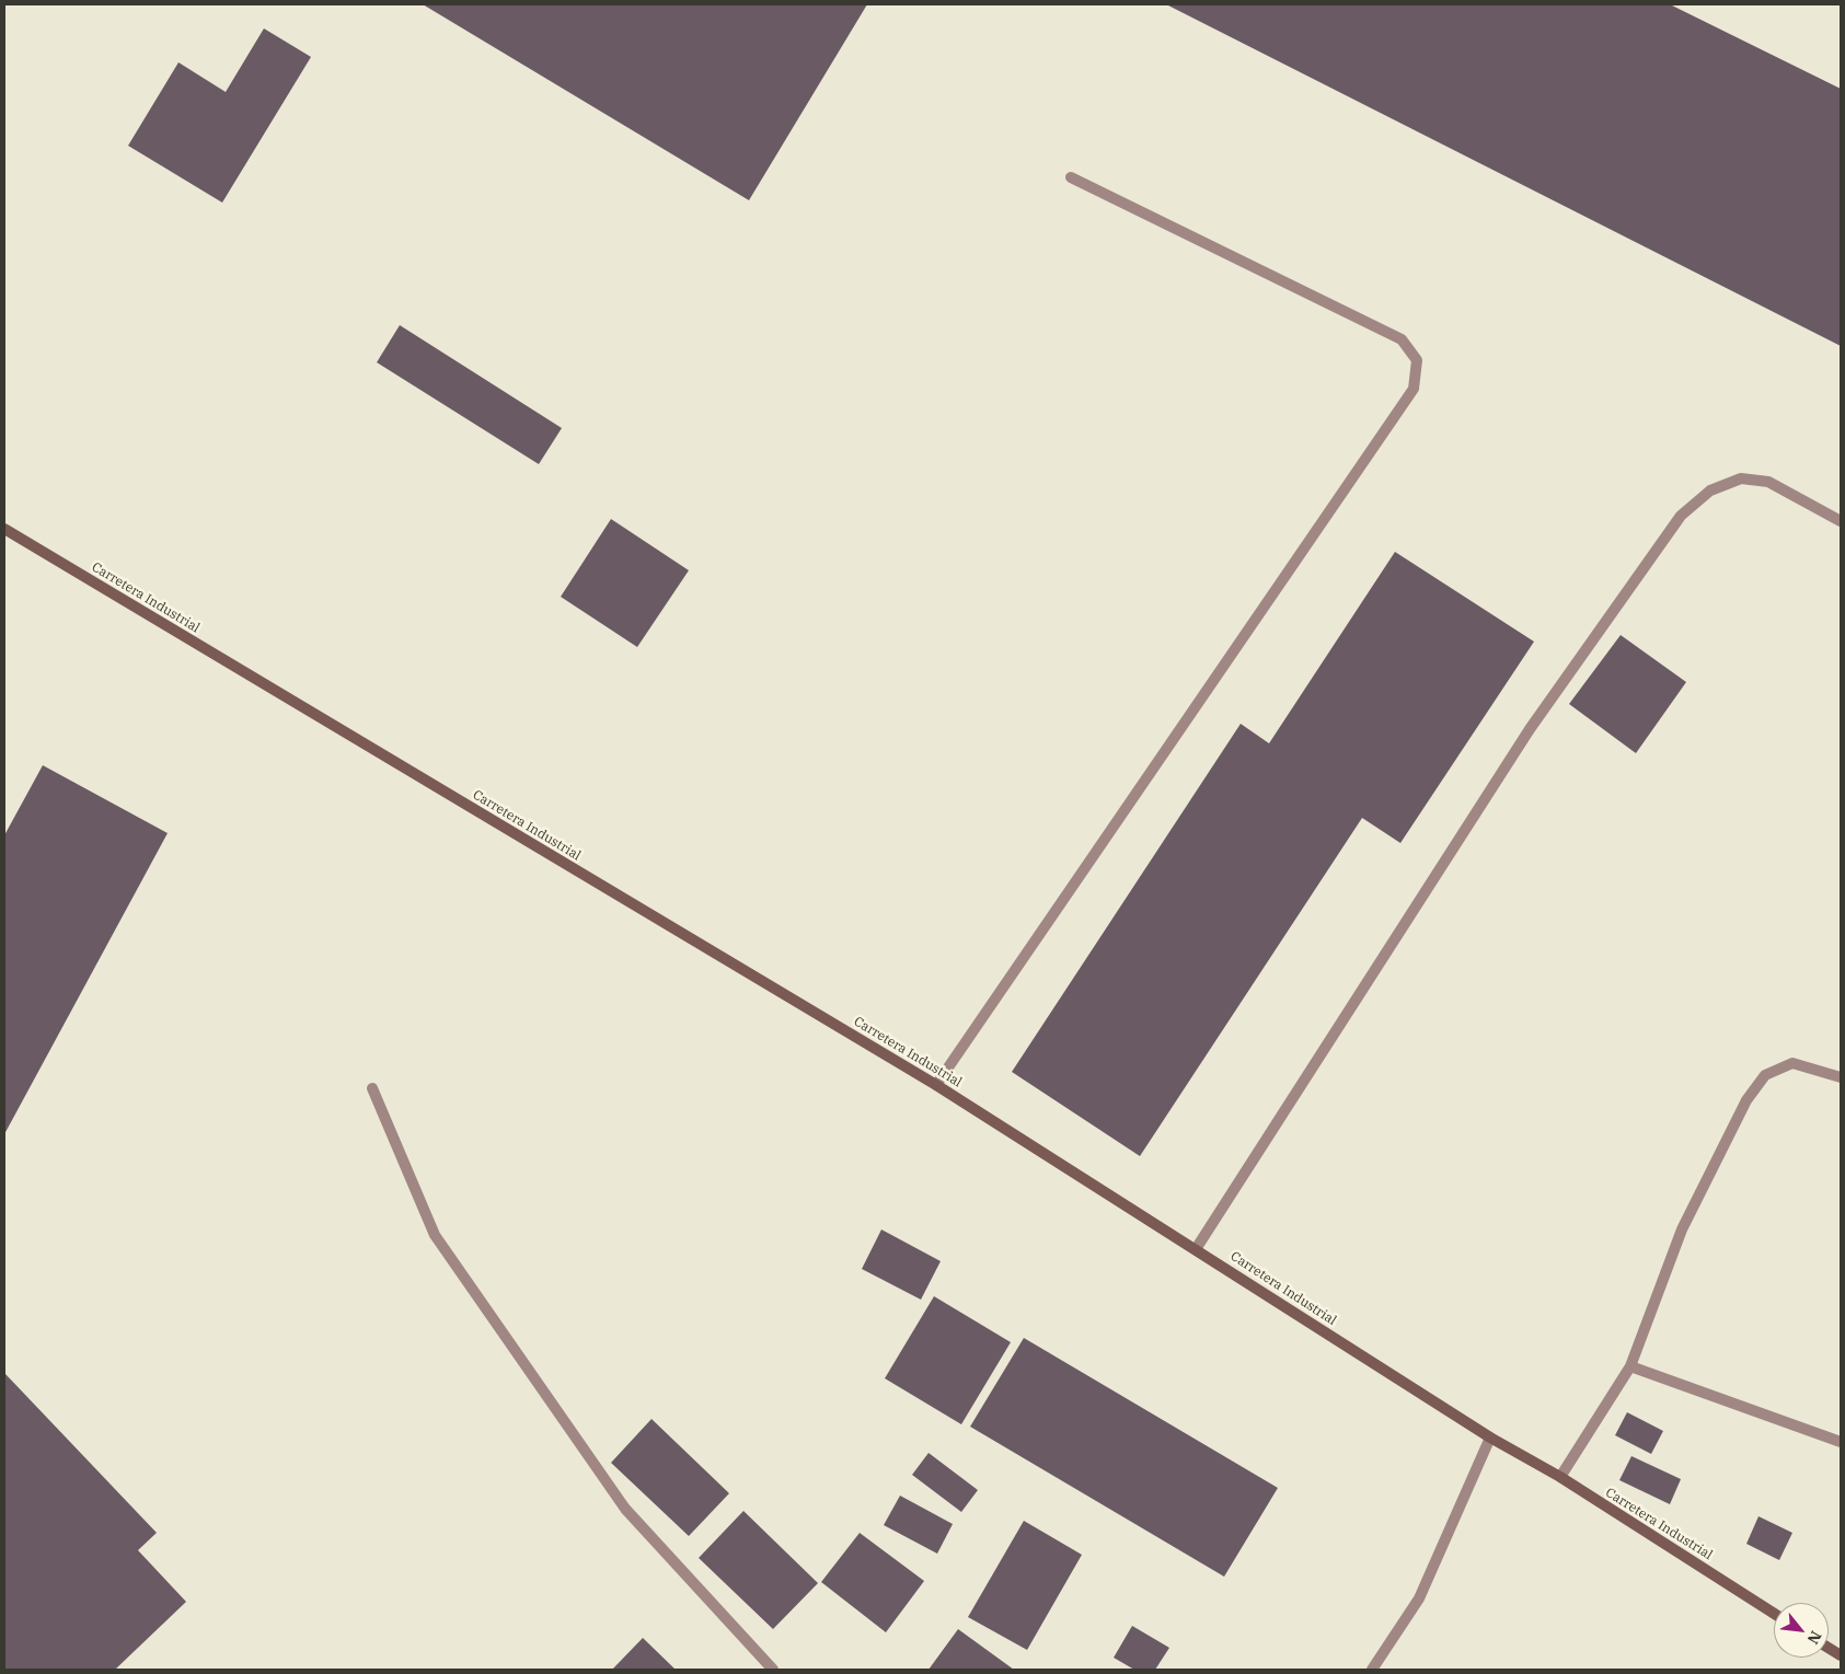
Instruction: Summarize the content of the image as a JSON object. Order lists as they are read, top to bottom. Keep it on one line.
{"streets":{"main road":["Carretera Industrial"]},"north":"bottom right"}
